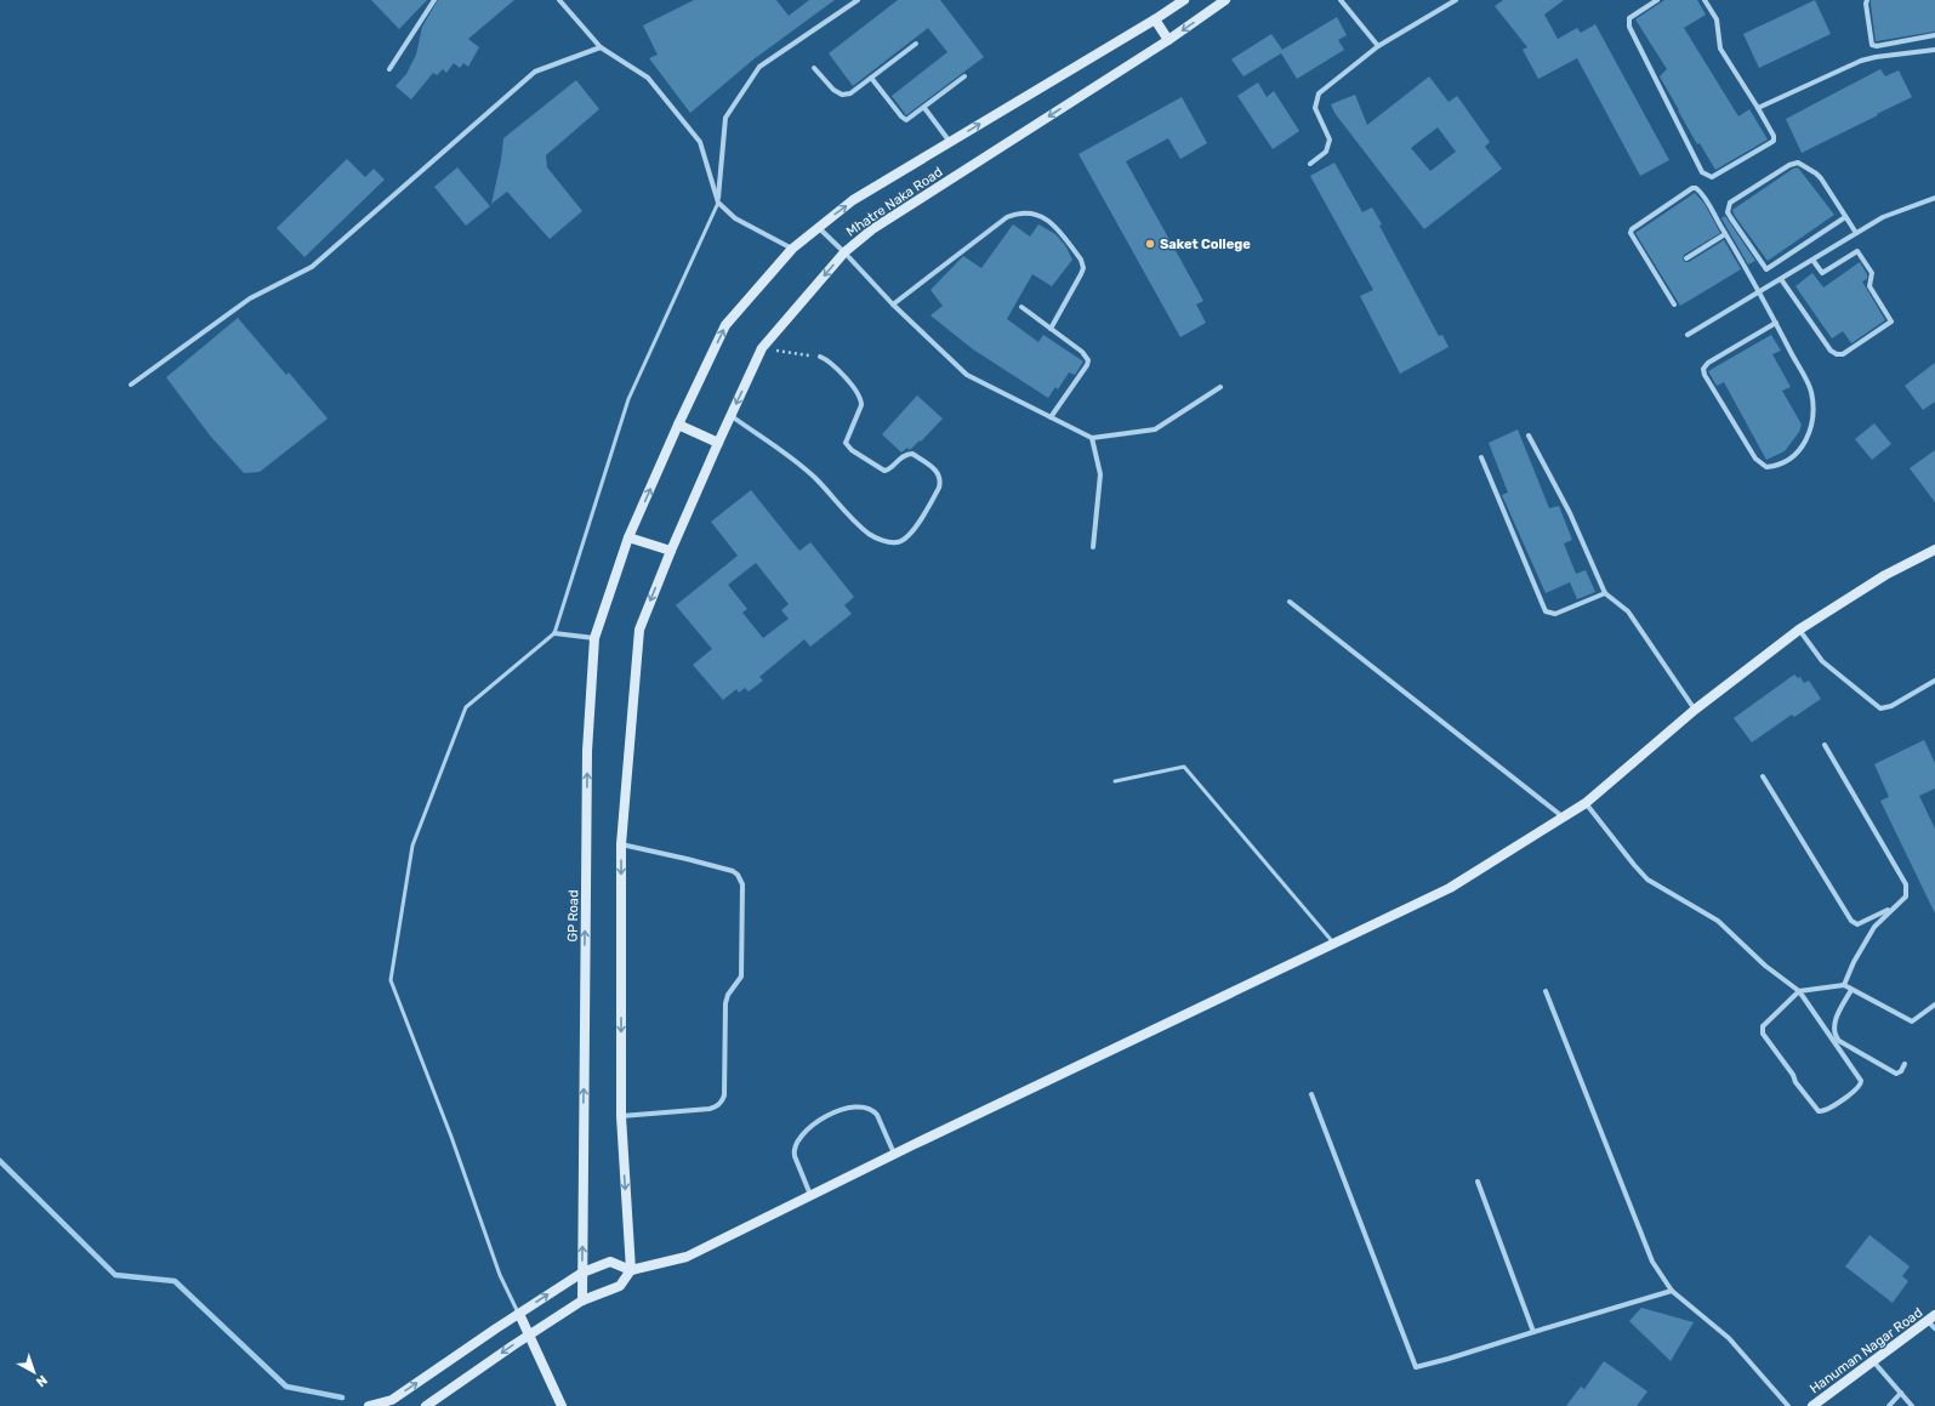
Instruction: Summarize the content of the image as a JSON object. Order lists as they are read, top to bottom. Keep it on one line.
{"streets":{"street":["Mhatre Naka Road","GP Road","Hanuman Nagar Road"]},"crossings":[["Mhatre Naka Road","GP Road"]],"places":["Saket College"],"north":"bottom right"}
